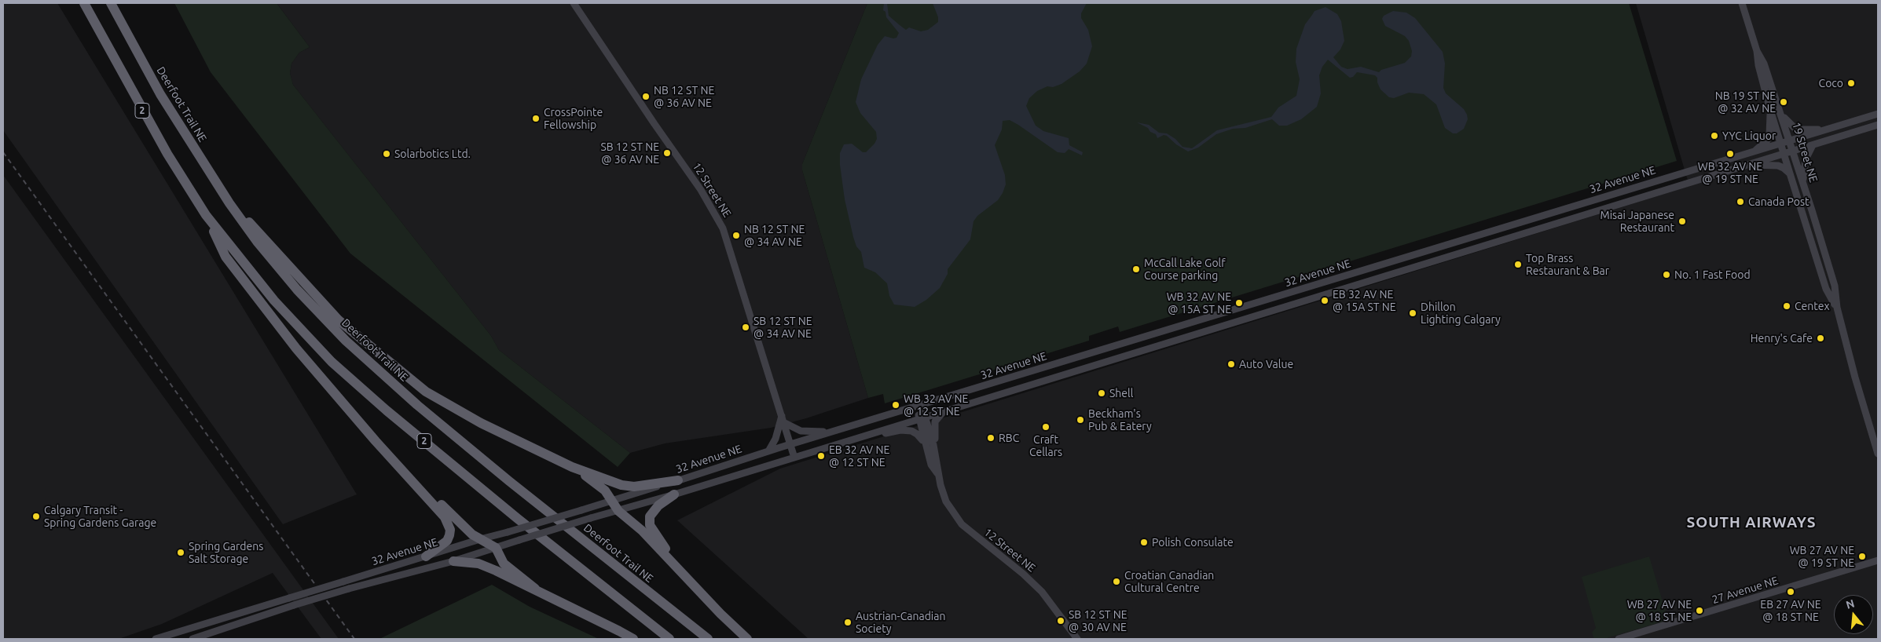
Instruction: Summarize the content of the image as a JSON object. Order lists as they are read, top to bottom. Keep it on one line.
{"streets":{"highway":["Deerfoot Trail NE","2"],"main road":["19 Street NE","32 Avenue NE","12 Street NE","27 Avenue NE"]},"crossings":[["19 Street NE","32 Avenue NE"],["32 Avenue NE","12 Street NE"]],"districts":["SOUTH AIRWAYS"],"places":["Coco","NB 12 ST NE @ 36 AV NE","NB 19 ST NE @ 32 AV NE","CrossPointe Fellowship","YYC Liquor","SB 12 ST NE @ 36 AV NE","Solarbotics Ltd.","WB 32 AV NE @ 19 ST NE","Canada Post","Misai Japanese Restaurant","NB 12 ST NE @ 34 AV NE","Top Brass Restaurant & Bar","McCall Lake Golf Course parking","No. 1 Fast Food","EB 32 AV NE @ 15A ST NE","WB 32 AV NE @ 15A ST NE","Centex","Dhillon Lighting Calgary","SB 12 ST NE @ 34 AV NE","Henry's Cafe","Auto Value","Shell","WB 32 AV NE @ 12 ST NE","Beckham's Pub & Eatery","Craft Cellars","RBC","EB 32 AV NE @ 12 ST NE","Calgary Transit - Spring Gardens Garage","Polish Consulate","Spring Gardens Salt Storage","WB 27 AV NE @ 19 ST NE","Croatian Canadian Cultural Centre","EB 27 AV NE @ 18 ST NE","WB 27 AV NE @ 18 ST NE","SB 12 ST NE @ 30 AV NE","Austrian-Canadian Society"],"north":"top"}
